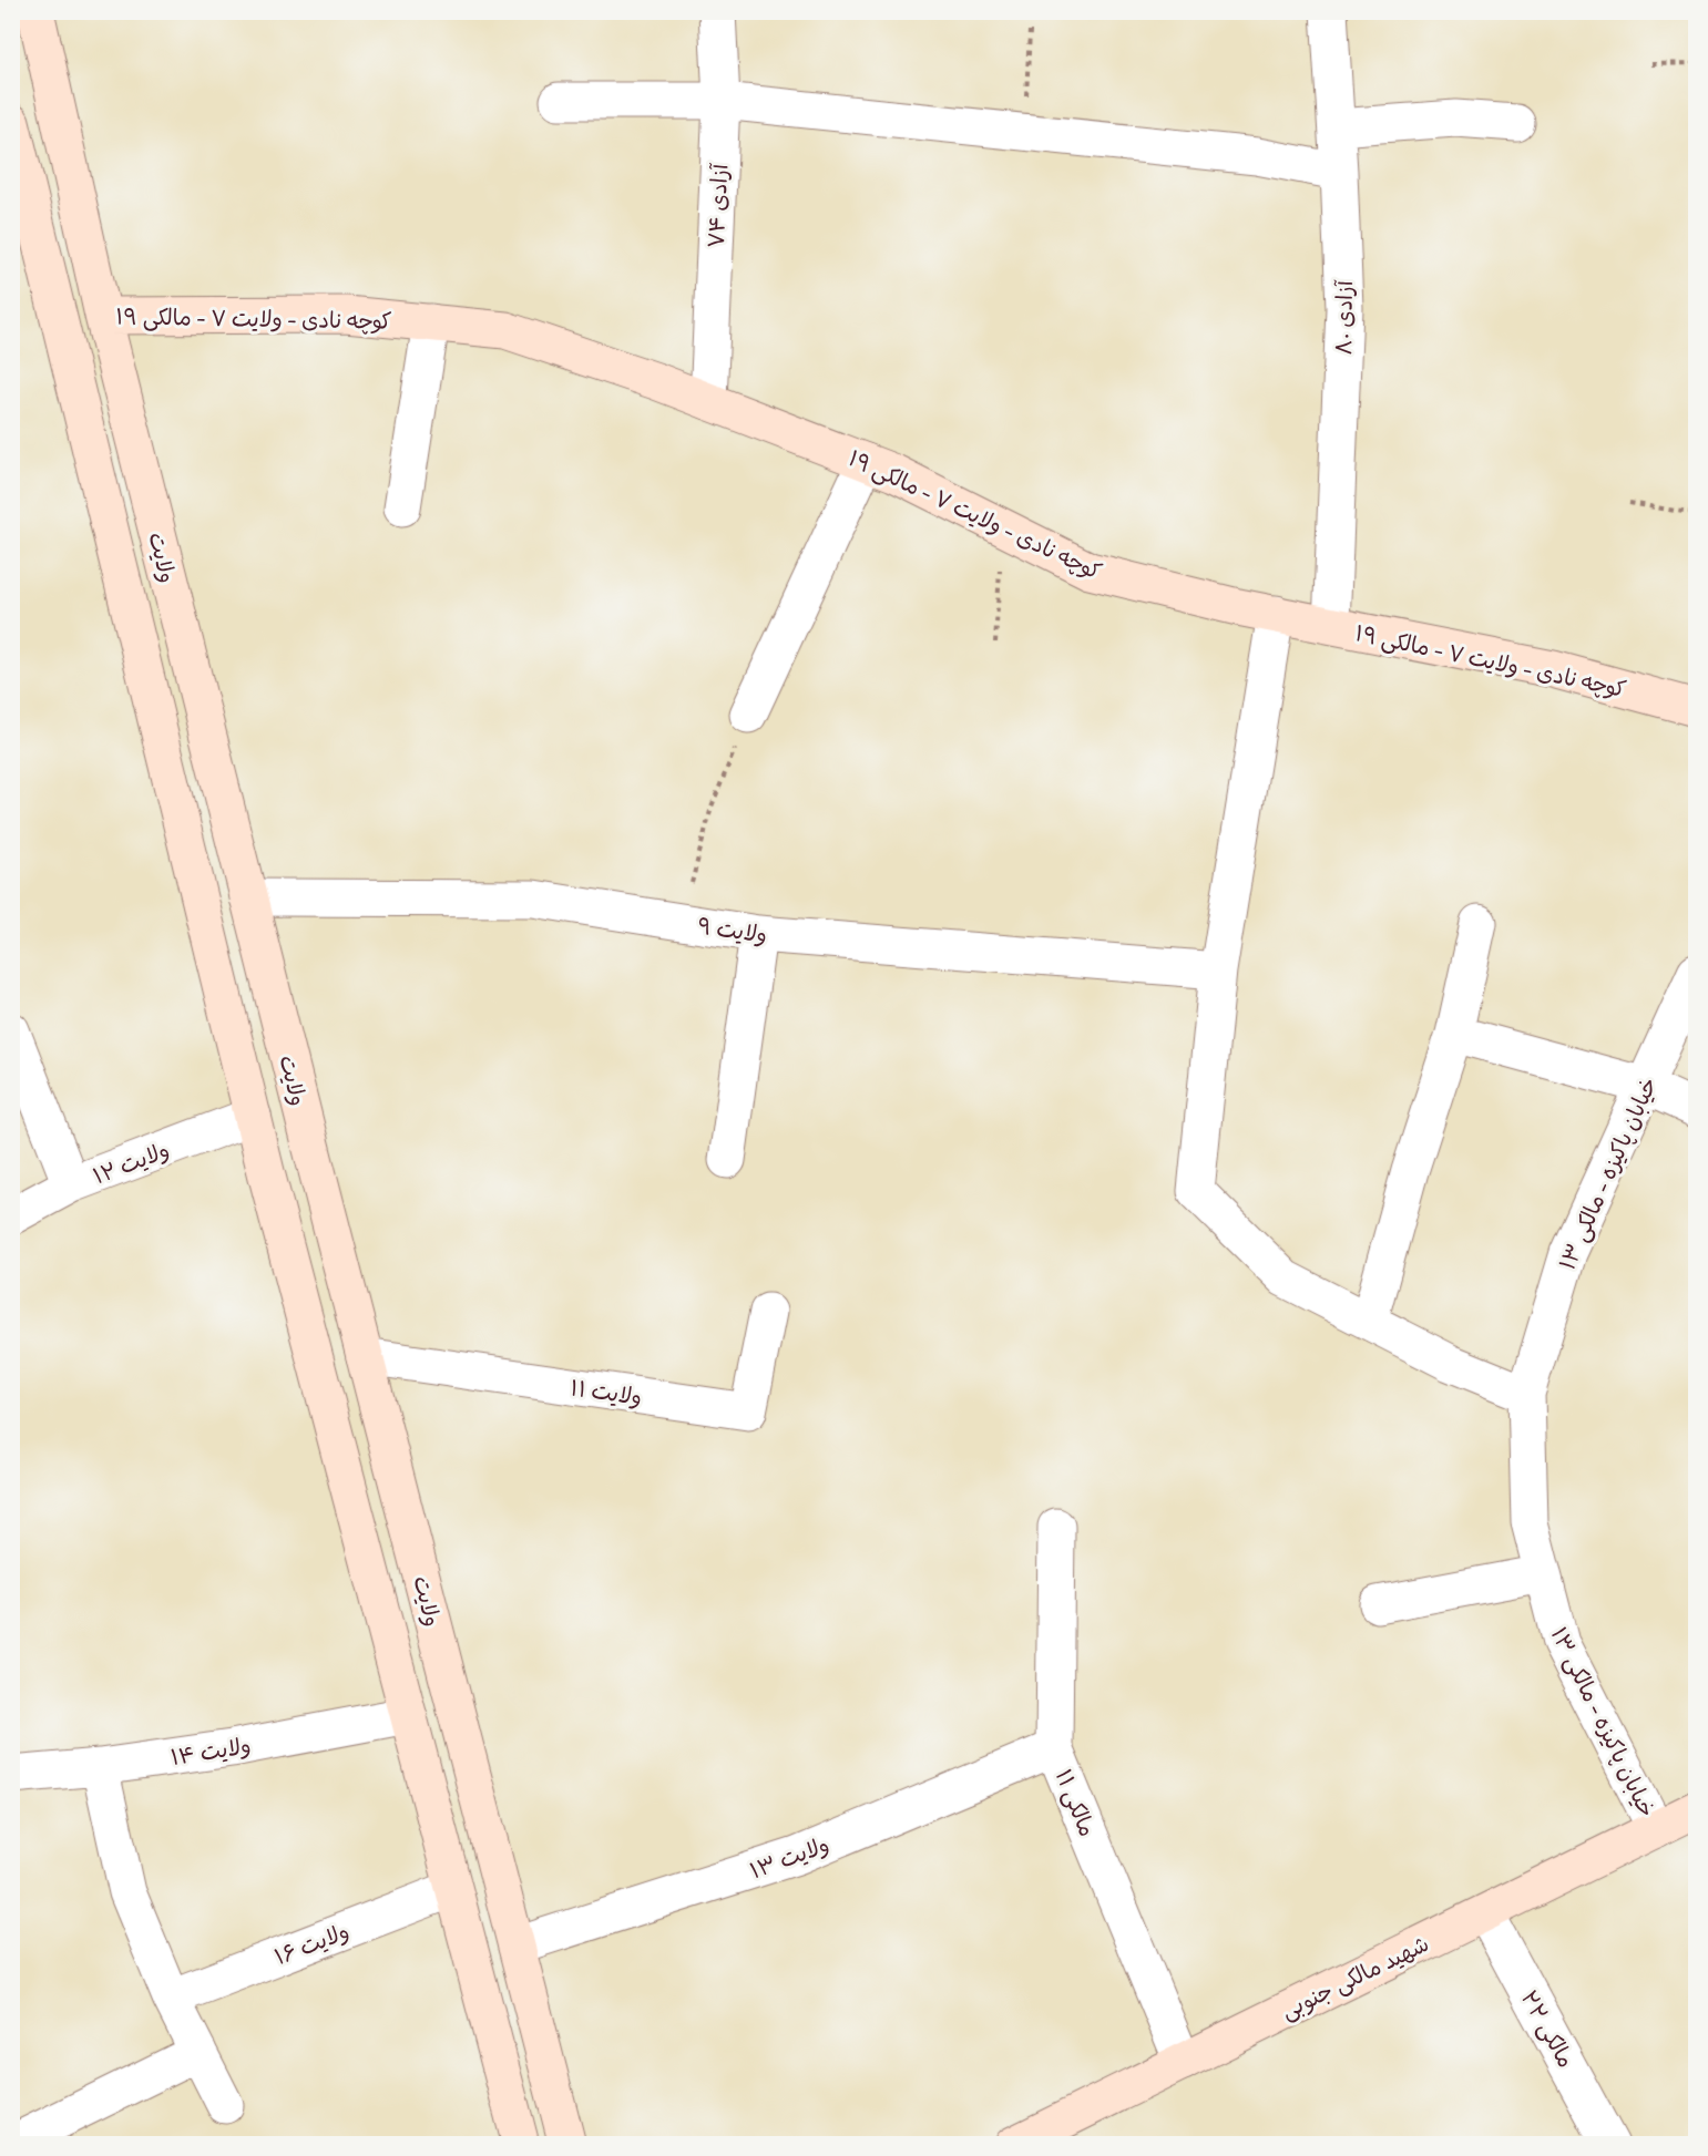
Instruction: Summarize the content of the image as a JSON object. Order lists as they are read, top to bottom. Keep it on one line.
{"streets":{"main road":["کوچه نادی - ولایت ۷ - مالکی ۱۹","ولایت","شهید مالکی جنوبی"],"street":["آزادی ۷۴","آزادی ۸۰","ولایت ۹","ولایت ۱۲","خیابان پاکیزه - مالکی ۱۳","ولایت ۱۱","ولایت ۱۴","مالکی ۱۱","ولایت ۱۳","ولایت ۱۶","مالکی ۲۲"]},"crossings":[["آزادی ۷۴","کوچه نادی - ولایت ۷ - مالکی ۱۹"],["کوچه نادی - ولایت ۷ - مالکی ۱۹","آزادی ۸۰"],["کوچه نادی - ولایت ۷ - مالکی ۱۹","ولایت"],["ولایت","ولایت ۹"],["ولایت","ولایت ۱۲"],["ولایت","ولایت ۱۱"],["ولایت","ولایت ۱۴"],["ولایت","ولایت ۱۳"],["ولایت","ولایت ۱۶"],["خیابان پاکیزه - مالکی ۱۳","شهید مالکی جنوبی"],["مالکی ۱۱","ولایت ۱۳"],["مالکی ۱۱","شهید مالکی جنوبی"],["شهید مالکی جنوبی","مالکی ۲۲"]]}
